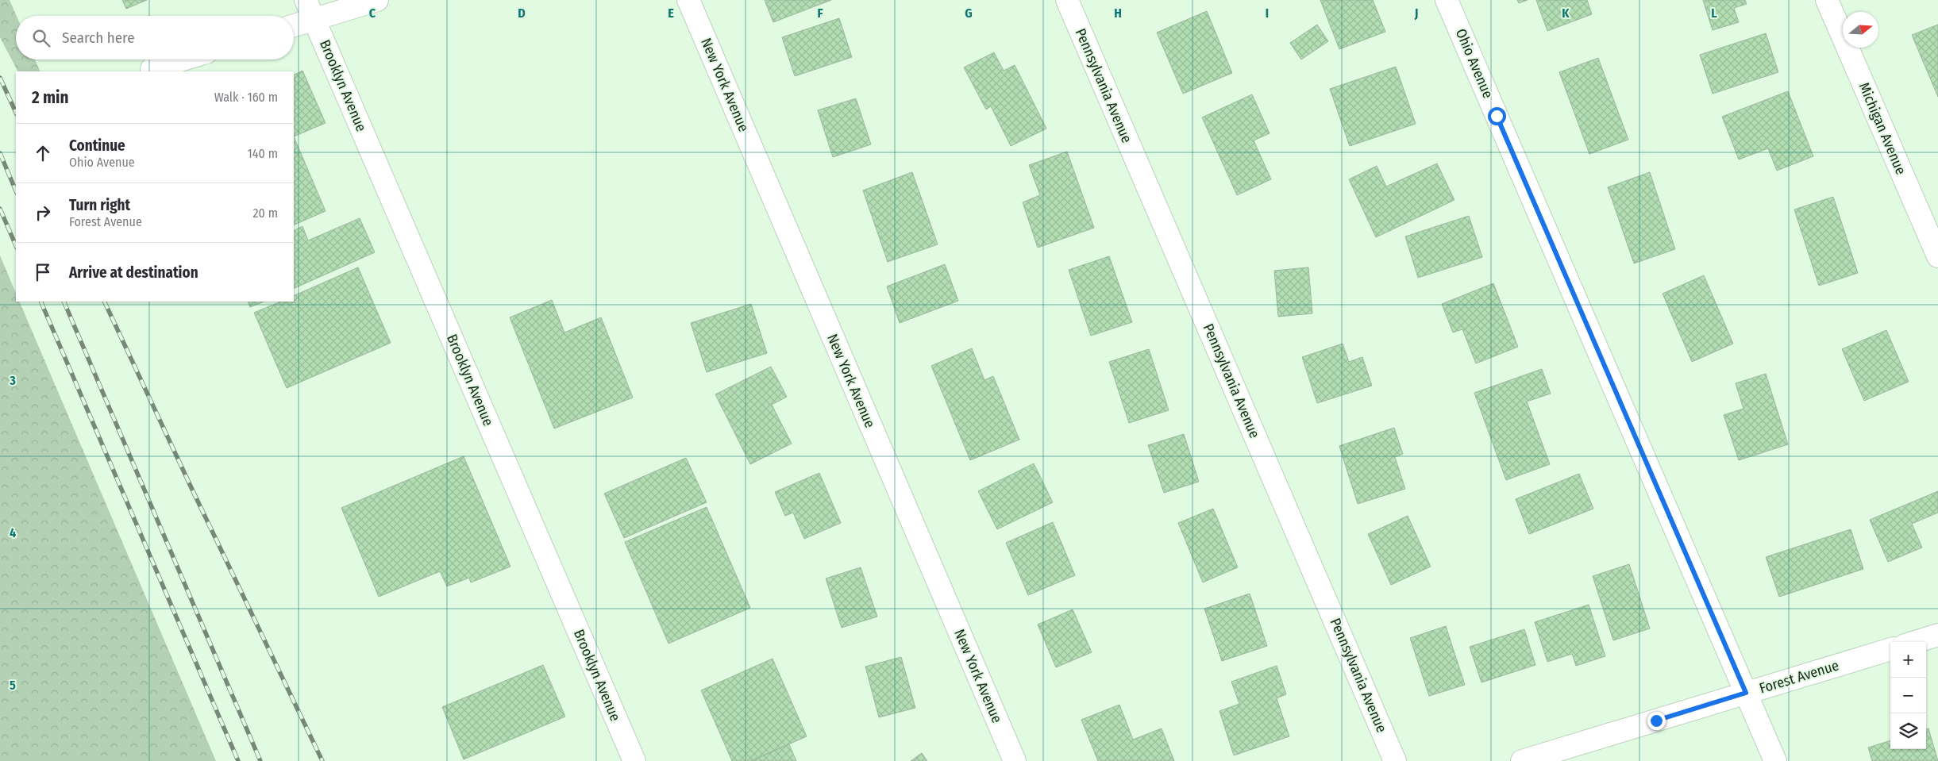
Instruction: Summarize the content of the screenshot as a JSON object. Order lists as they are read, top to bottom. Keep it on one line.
{"streets":{"street":["Ohio Avenue","New York Avenue","Brooklyn Avenue","Pennsylvania Avenue","Michigan Avenue","Forest Avenue"]},"crossings":[["Ohio Avenue","Forest Avenue"]],"north":"right","page":{"search":"Search here","heading":["2 min","Walk · 160 m"],"list":[["Continue","Ohio Avenue","140 m"],["Turn right","Forest Avenue","20 m"],"Arrive at destination"],"map_buttons":["+","−"]},"grid":{"columns":["C","D","E","F","G","H","I","J","K","L"],"rows":["3","4","5"]}}
